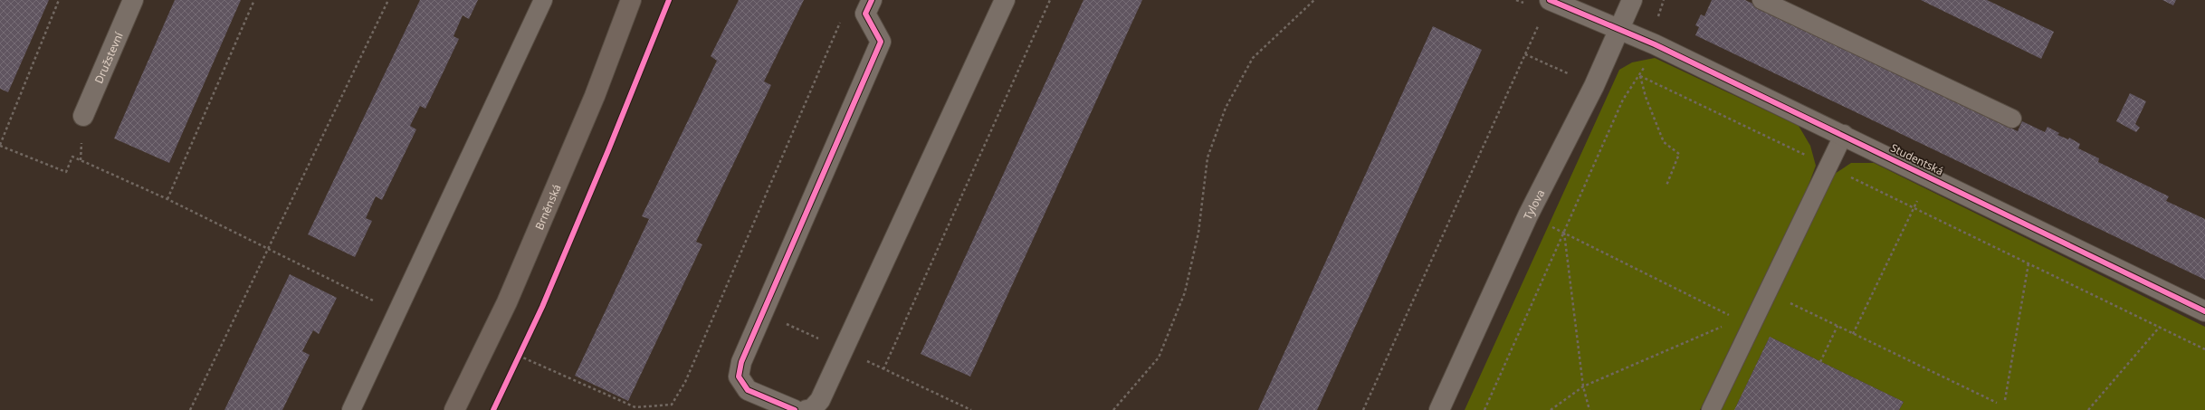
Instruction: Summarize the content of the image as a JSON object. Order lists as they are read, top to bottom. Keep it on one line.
{"streets":{"main road":["Brněnská"],"street":["Družstevní","Studentská","Tylova"]},"crossings":[["Studentská","Tylova"]]}
